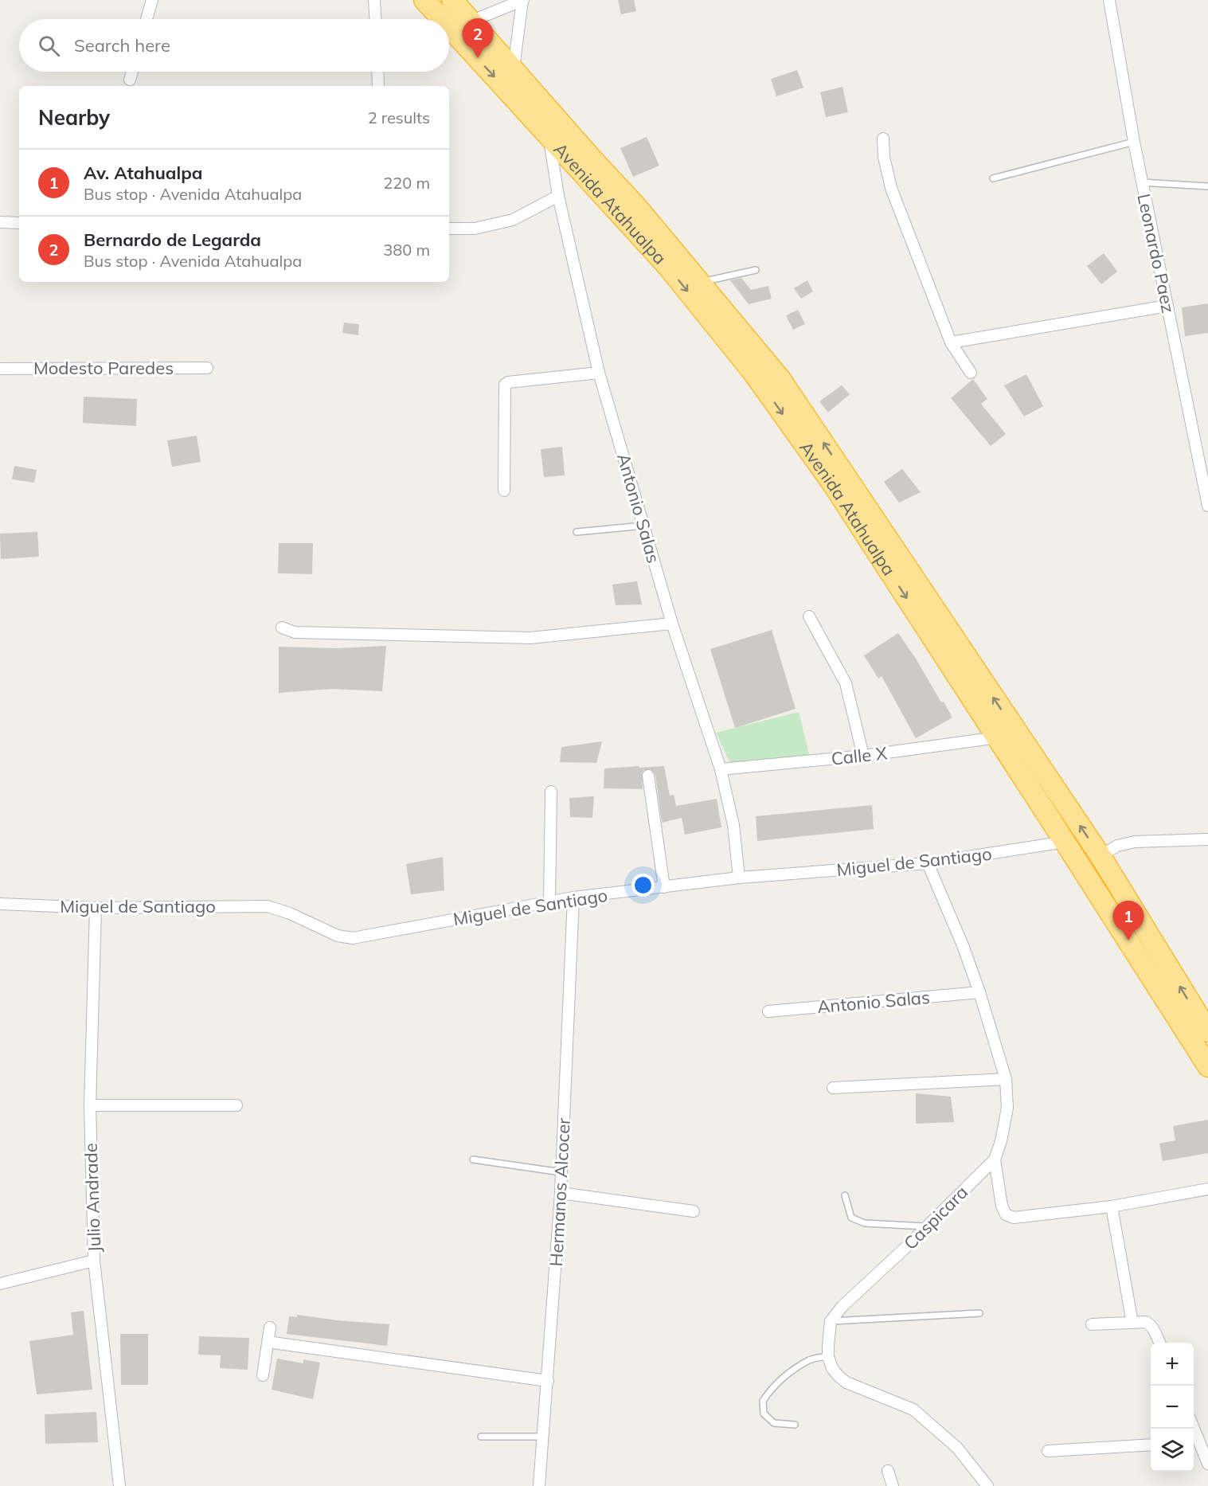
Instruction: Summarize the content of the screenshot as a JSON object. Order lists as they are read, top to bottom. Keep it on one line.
{"streets":{"highway":["Avenida Atahualpa"],"street":["Leonardo Paez","Modesto Paredes","Antonio Salas","Calle X","Miguel de Santiago","Hermanos Alcocer","Julio Andrade","Caspicara"]},"crossings":[["Avenida Atahualpa","Antonio Salas"],["Avenida Atahualpa","Calle X"],["Avenida Atahualpa","Miguel de Santiago"],["Antonio Salas","Calle X"],["Antonio Salas","Miguel de Santiago"],["Antonio Salas","Caspicara"],["Miguel de Santiago","Hermanos Alcocer"],["Miguel de Santiago","Julio Andrade"],["Miguel de Santiago","Caspicara"]],"page":{"pins":["2","1"],"search":"Search here","heading":["Nearby","2 results"],"list":[{"mark":"1","name":"Av. Atahualpa","note":"Bus stop · Avenida Atahualpa","value":"220 m"},{"mark":"2","name":"Bernardo de Legarda","note":"Bus stop · Avenida Atahualpa","value":"380 m"}],"map_buttons":["+","−"]}}
